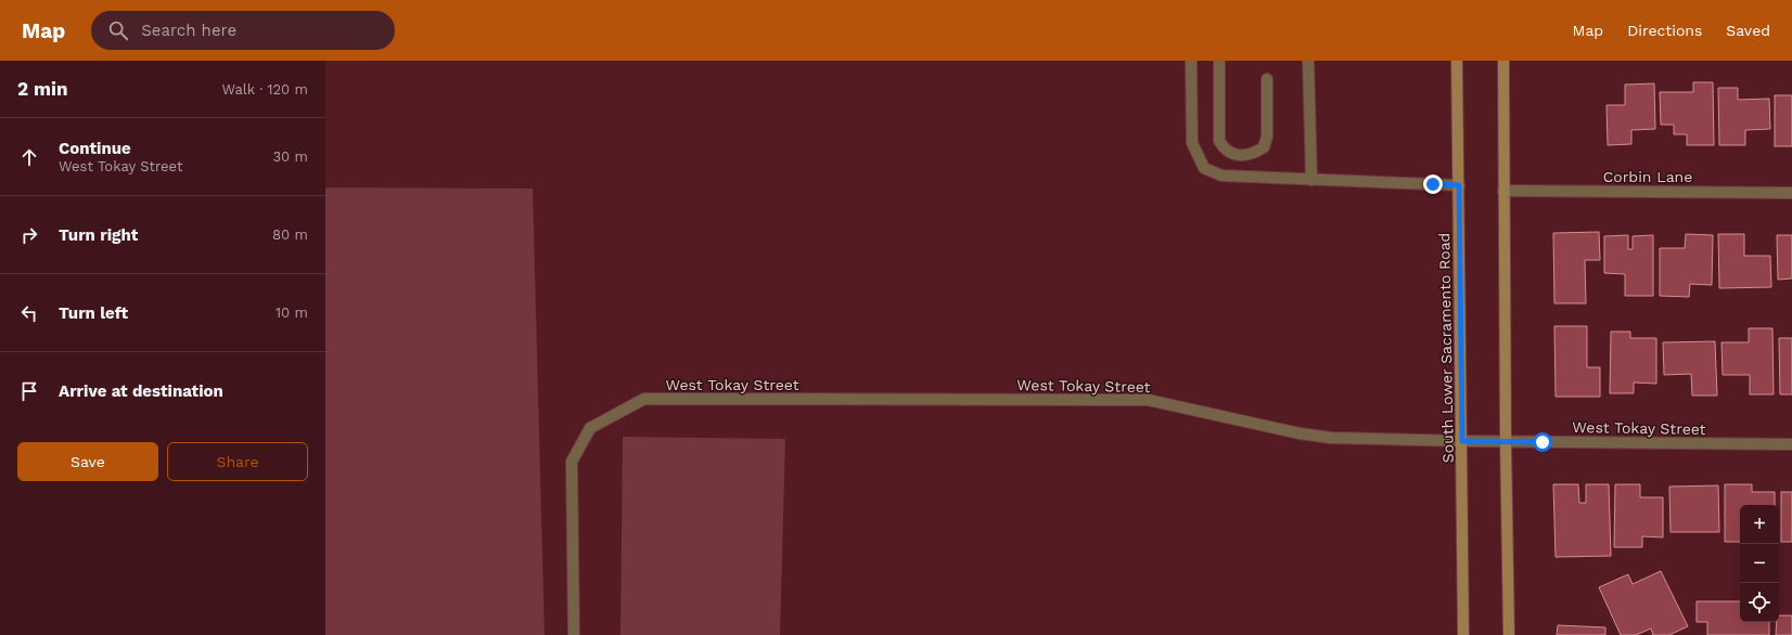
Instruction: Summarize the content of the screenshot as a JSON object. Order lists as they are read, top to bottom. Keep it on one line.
{"streets":{"main road":["South Lower Sacramento Road"],"street":["Corbin Lane","West Tokay Street"]},"crossings":[["South Lower Sacramento Road","West Tokay Street"]],"page":{"header":"Map","search":"Search here","nav":["Map","Directions","Saved"],"heading":["2 min","Walk · 120 m"],"list":[["Continue","West Tokay Street","30 m"],["Turn right","80 m"],["Turn left","10 m"],"Arrive at destination"],"buttons":["Save","Share"],"map_buttons":["+","−"]}}
